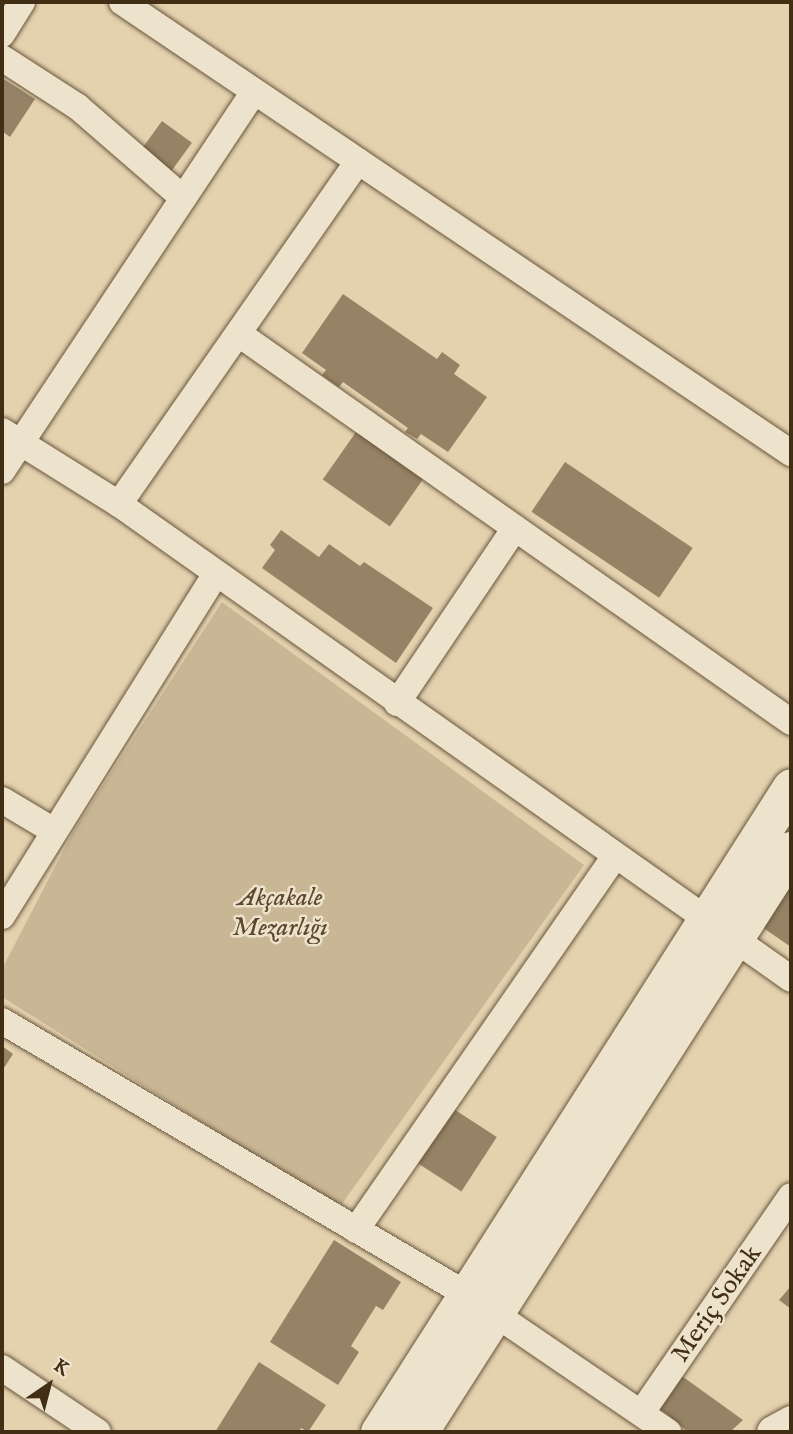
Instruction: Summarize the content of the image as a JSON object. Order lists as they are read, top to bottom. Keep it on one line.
{"streets":{"street":["Meriç Sokak"]},"parks":["Akçakale Mezarlığı"],"north":"top right"}
